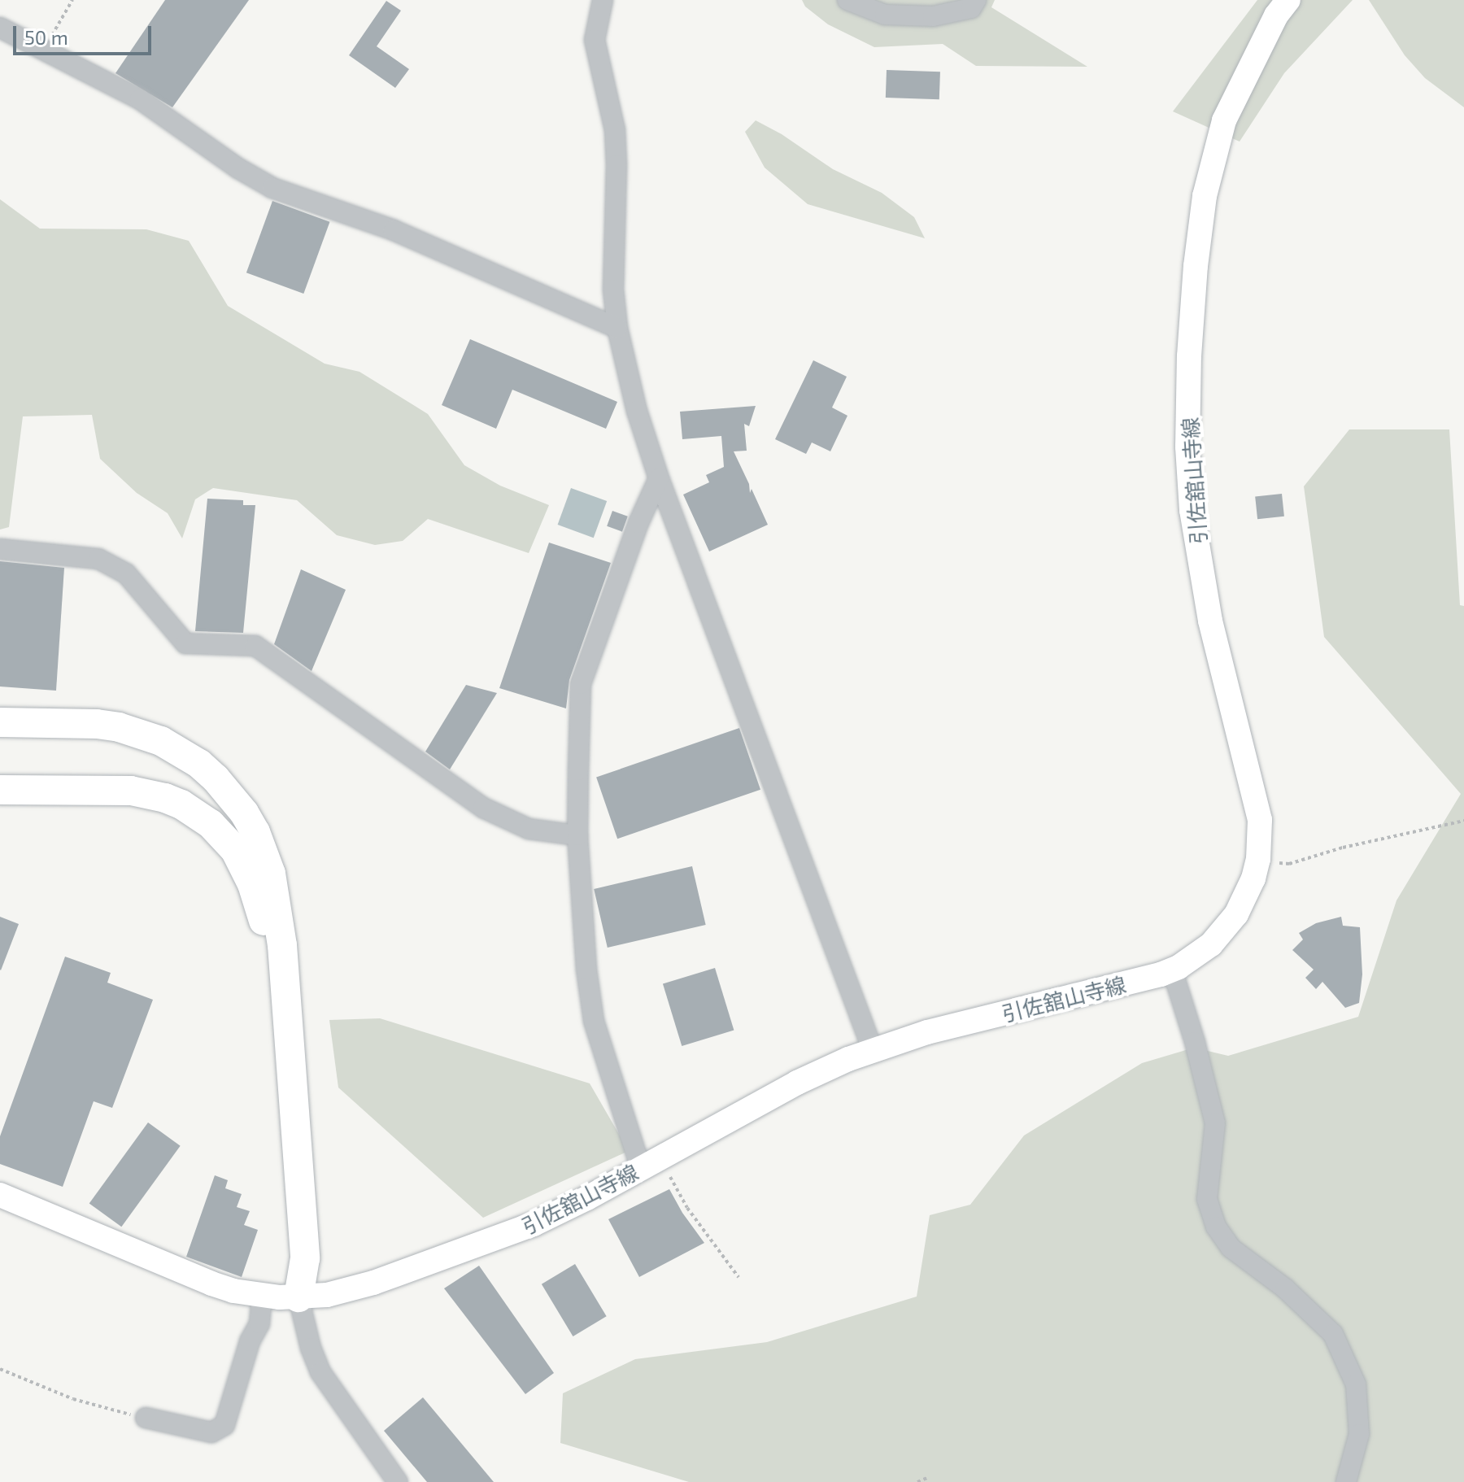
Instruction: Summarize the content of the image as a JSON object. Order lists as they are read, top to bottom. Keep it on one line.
{"streets":{"main road":["引佐舘山寺線"]},"scale_bar":"50 m"}
